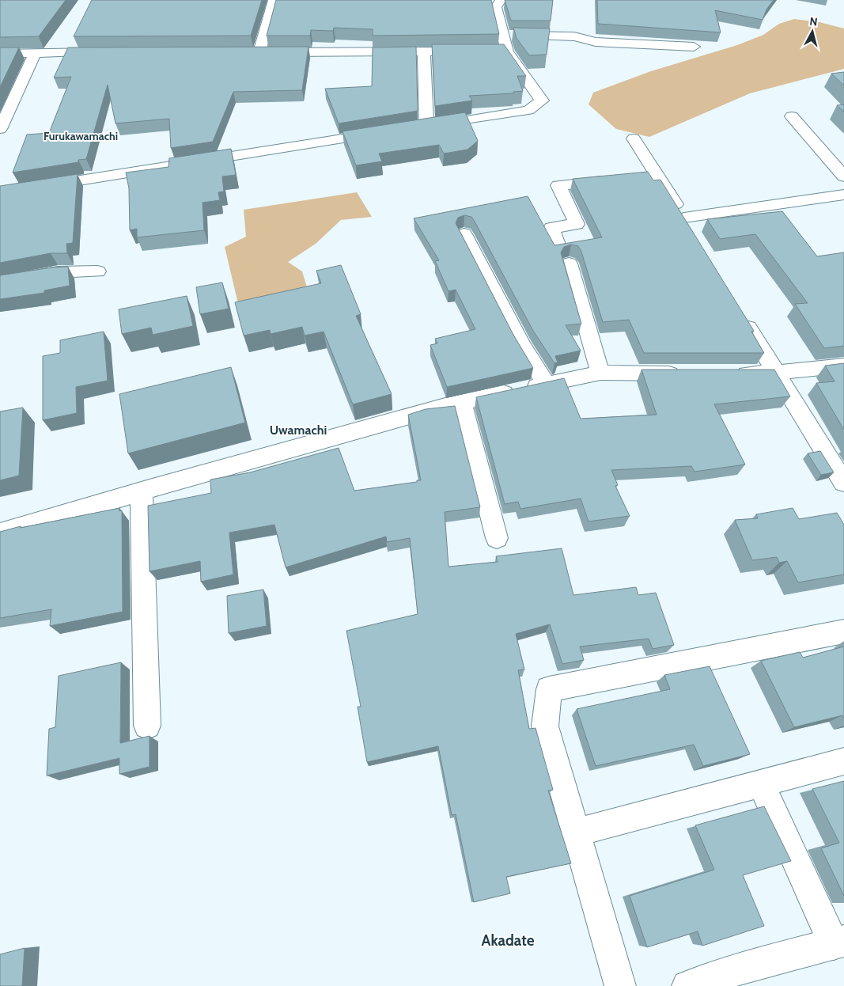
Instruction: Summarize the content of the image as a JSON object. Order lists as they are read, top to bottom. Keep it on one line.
{"districts":["Furukawamachi","Uwamachi","Akadate"],"north":"top"}
